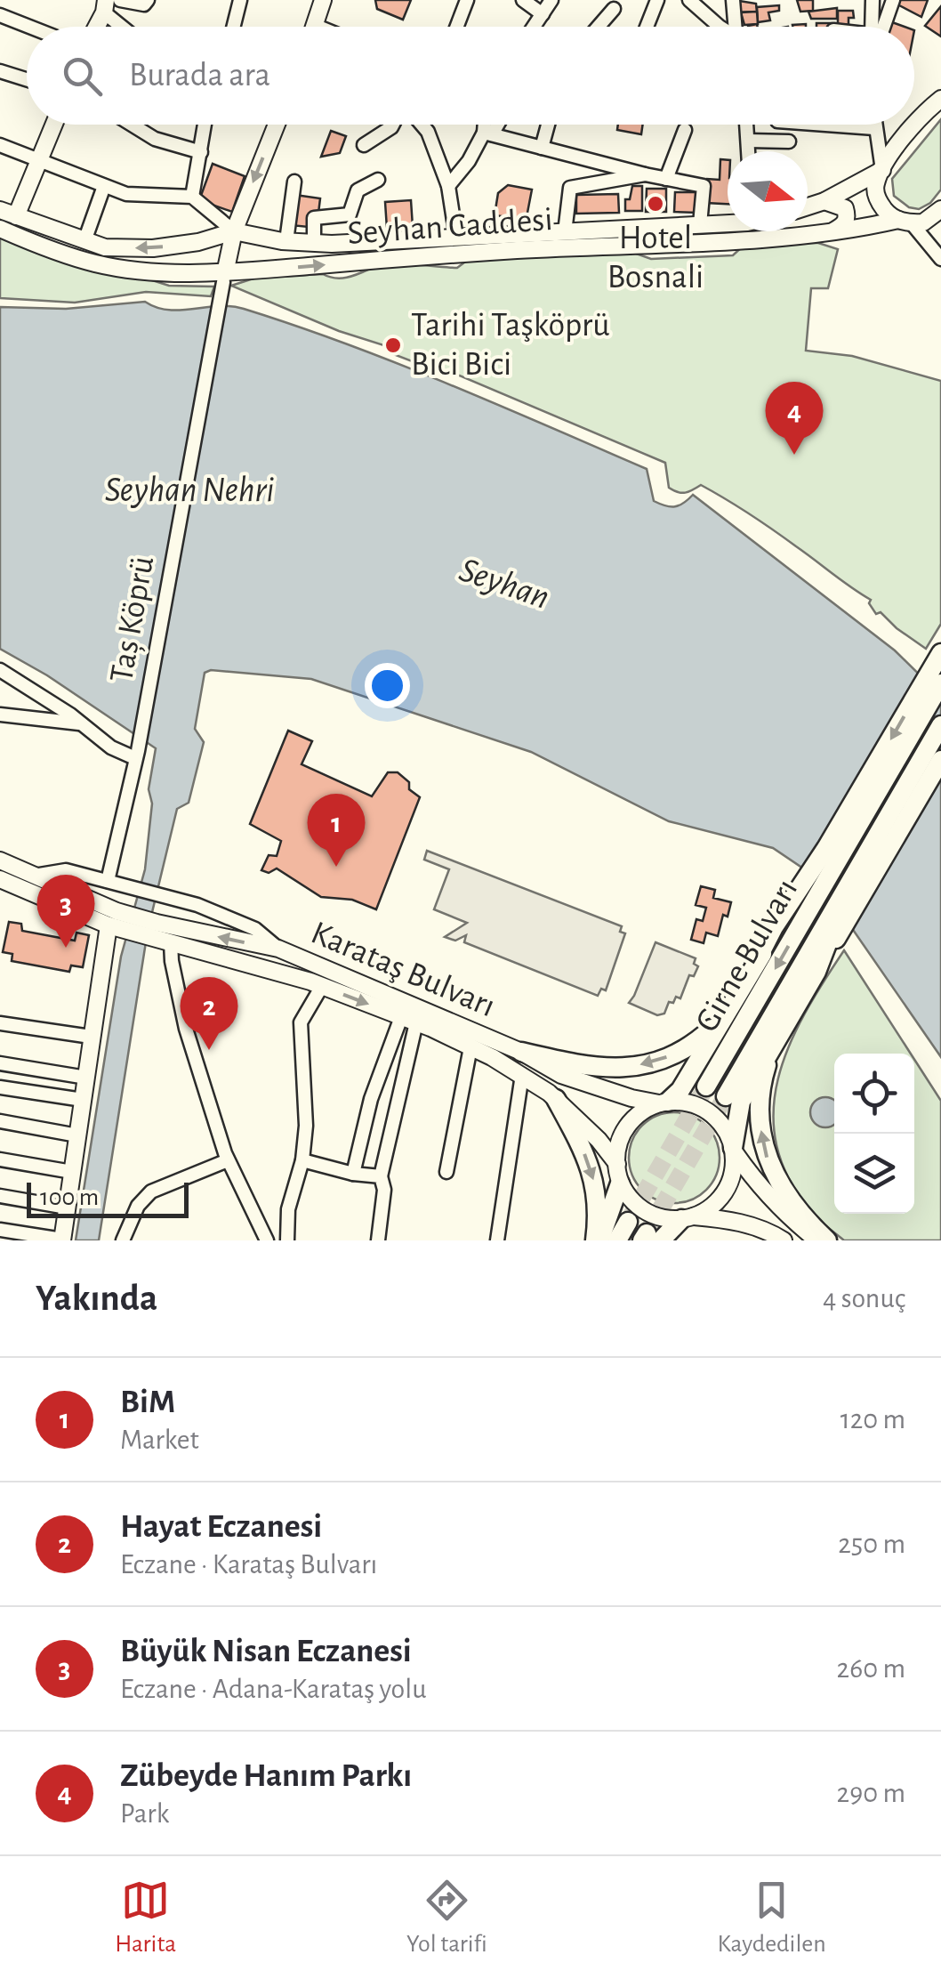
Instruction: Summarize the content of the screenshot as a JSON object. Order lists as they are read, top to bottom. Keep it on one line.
{"streets":{"highway":["Girne Bulvarı"],"main road":["Seyhan Caddesi","Karataş Bulvarı"],"street":["Taș Köprü"]},"crossings":[["Seyhan Caddesi","Taș Köprü"]],"water":["Seyhan Nehri","Seyhan"],"places":["Hotel Bosnali","Tarihi Taşköprü Bici Bici"],"scale_bar":"100 m","north":"right","page":{"search":"Burada ara","pins":["4","1","3","2"],"scale":"100 m","heading":["Yakında","4 sonuç"],"list":[{"mark":"1","name":"BiM","note":"Market","value":"120 m"},{"mark":"2","name":"Hayat Eczanesi","note":"Eczane · Karataş Bulvarı","value":"250 m"},{"mark":"3","name":"Büyük Nisan Eczanesi","note":"Eczane · Adana-Karataş yolu","value":"260 m"},{"mark":"4","name":"Zübeyde Hanım Parkı","note":"Park","value":"290 m"}],"nav":["Harita","Yol tarifi","Kaydedilen"]}}
